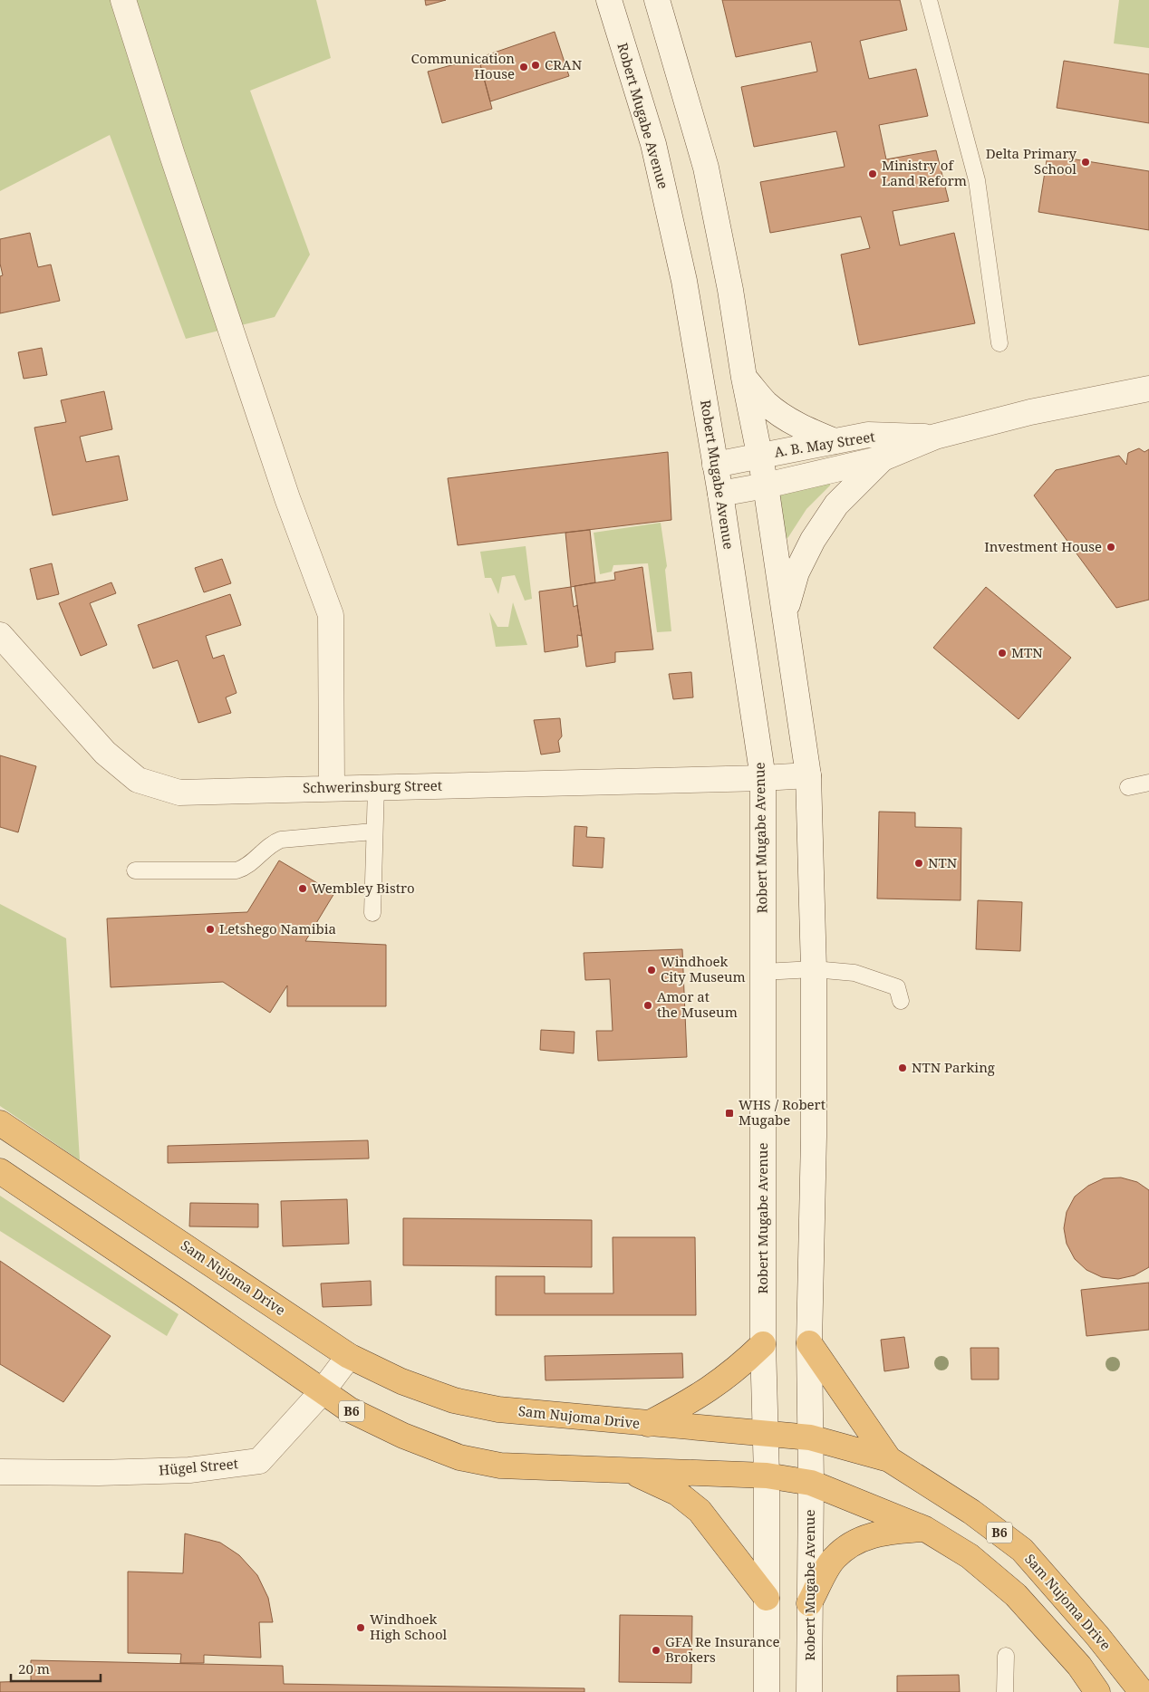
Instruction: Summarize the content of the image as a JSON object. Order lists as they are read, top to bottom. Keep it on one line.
{"streets":{"highway":["Sam Nujoma Drive","B6"],"main road":["Robert Mugabe Avenue","A. B. May Street","Schwerinsburg Street","Hügel Street"]},"crossings":[["Robert Mugabe Avenue","A. B. May Street"],["Robert Mugabe Avenue","Schwerinsburg Street"],["Robert Mugabe Avenue","Sam Nujoma Drive"],["Robert Mugabe Avenue","B6"],["Sam Nujoma Drive","Hügel Street"],["B6","Hügel Street"]],"places":{"other":["CRAN","Communication House","Delta Primary School","Ministry of Land Reform","Investment House","MTN","NTN","Wembley Bistro","Letshego Namibia","Windhoek City Museum","Amor at the Museum","NTN Parking","Windhoek High School","GFA Re Insurance Brokers"],"transit":["WHS / Robert Mugabe"]},"scale_bar":"20 m"}
